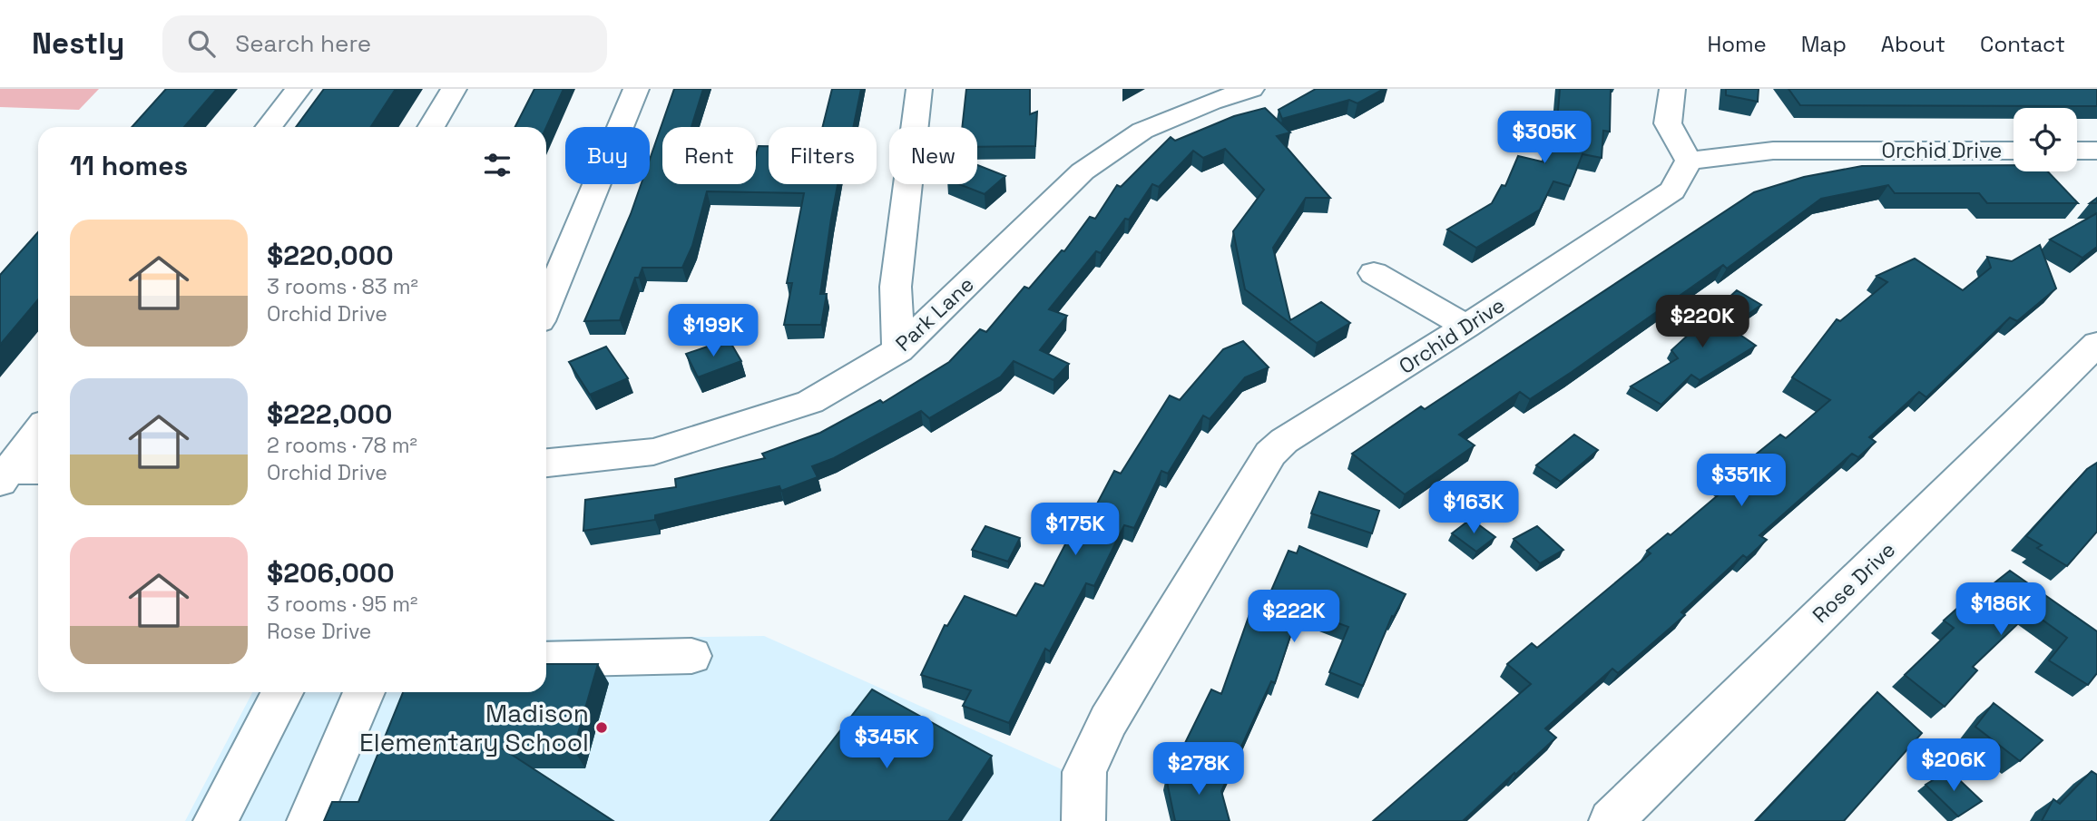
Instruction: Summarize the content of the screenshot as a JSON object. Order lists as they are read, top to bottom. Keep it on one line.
{"streets":{"street":["Orchid Drive","Park Lane","Rose Drive"]},"places":["Madison Elementary School"],"page":{"header":"Nestly","search":"Search here","nav":["Home","Map","About","Contact"],"price":["$305K","$220K","$199K","$351K","$163K","$175K","$186K","$222K","$345K","$206K","$278K"],"chip":["Buy","Rent","Filters","New"],"heading":"11 homes","list":[{"name":"$220,000","note":"3 rooms · 83 m² · Orchid Drive"},{"name":"$222,000","note":"2 rooms · 78 m² · Orchid Drive"},{"name":"$206,000","note":"3 rooms · 95 m² · Rose Drive"}]}}
